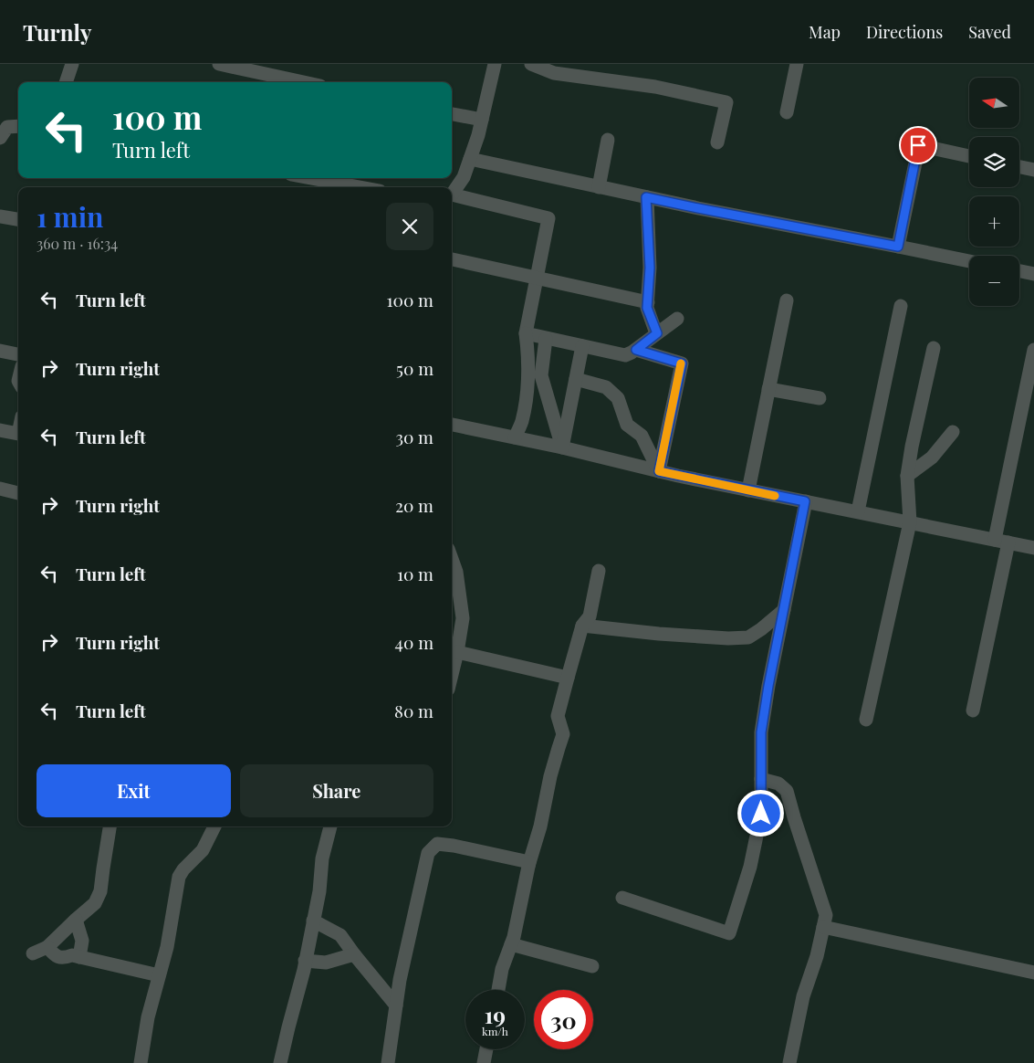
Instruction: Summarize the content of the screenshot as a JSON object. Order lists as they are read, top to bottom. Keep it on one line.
{"north":"left","page":{"header":"Turnly","nav":["Map","Directions","Saved"],"map_buttons":["+","−"],"turn":["100 m","Turn left"],"heading":["1 min","360 m · 16:34"],"list":[{"name":"Turn left","value":"100 m"},{"name":"Turn right","value":"50 m"},{"name":"Turn left","value":"30 m"},{"name":"Turn right","value":"20 m"},{"name":"Turn left","value":"10 m"},{"name":"Turn right","value":"40 m"},{"name":"Turn left","value":"80 m"}],"buttons":["Exit","Share"],"speed":"19 km/h","limit":"30"}}
